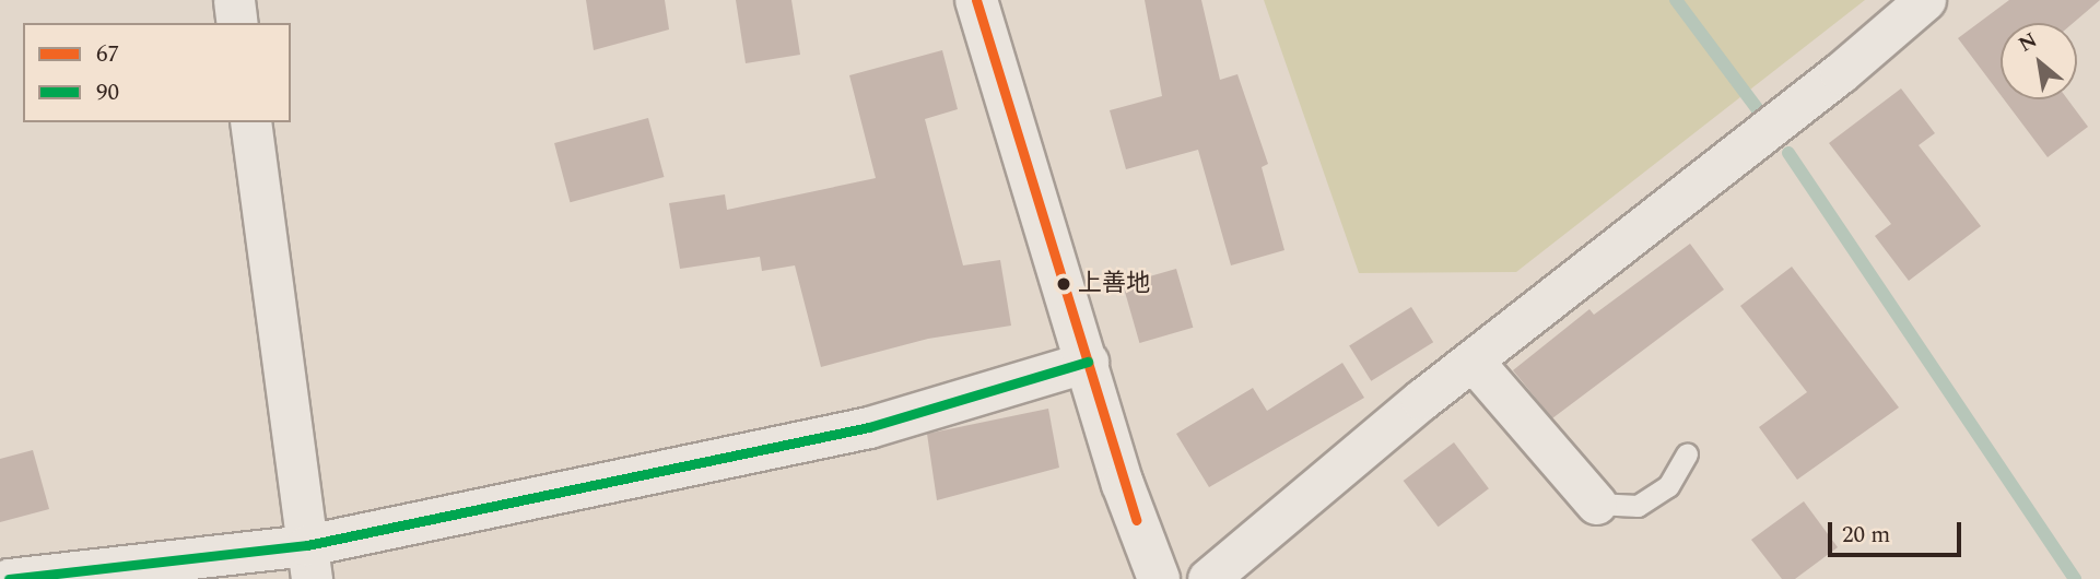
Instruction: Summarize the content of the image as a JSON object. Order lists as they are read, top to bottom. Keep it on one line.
{"places":["上善地"],"lines":["transit line 67","transit line 90"],"legend":["67","90"],"scale_bar":"20 m","north":"top left"}
